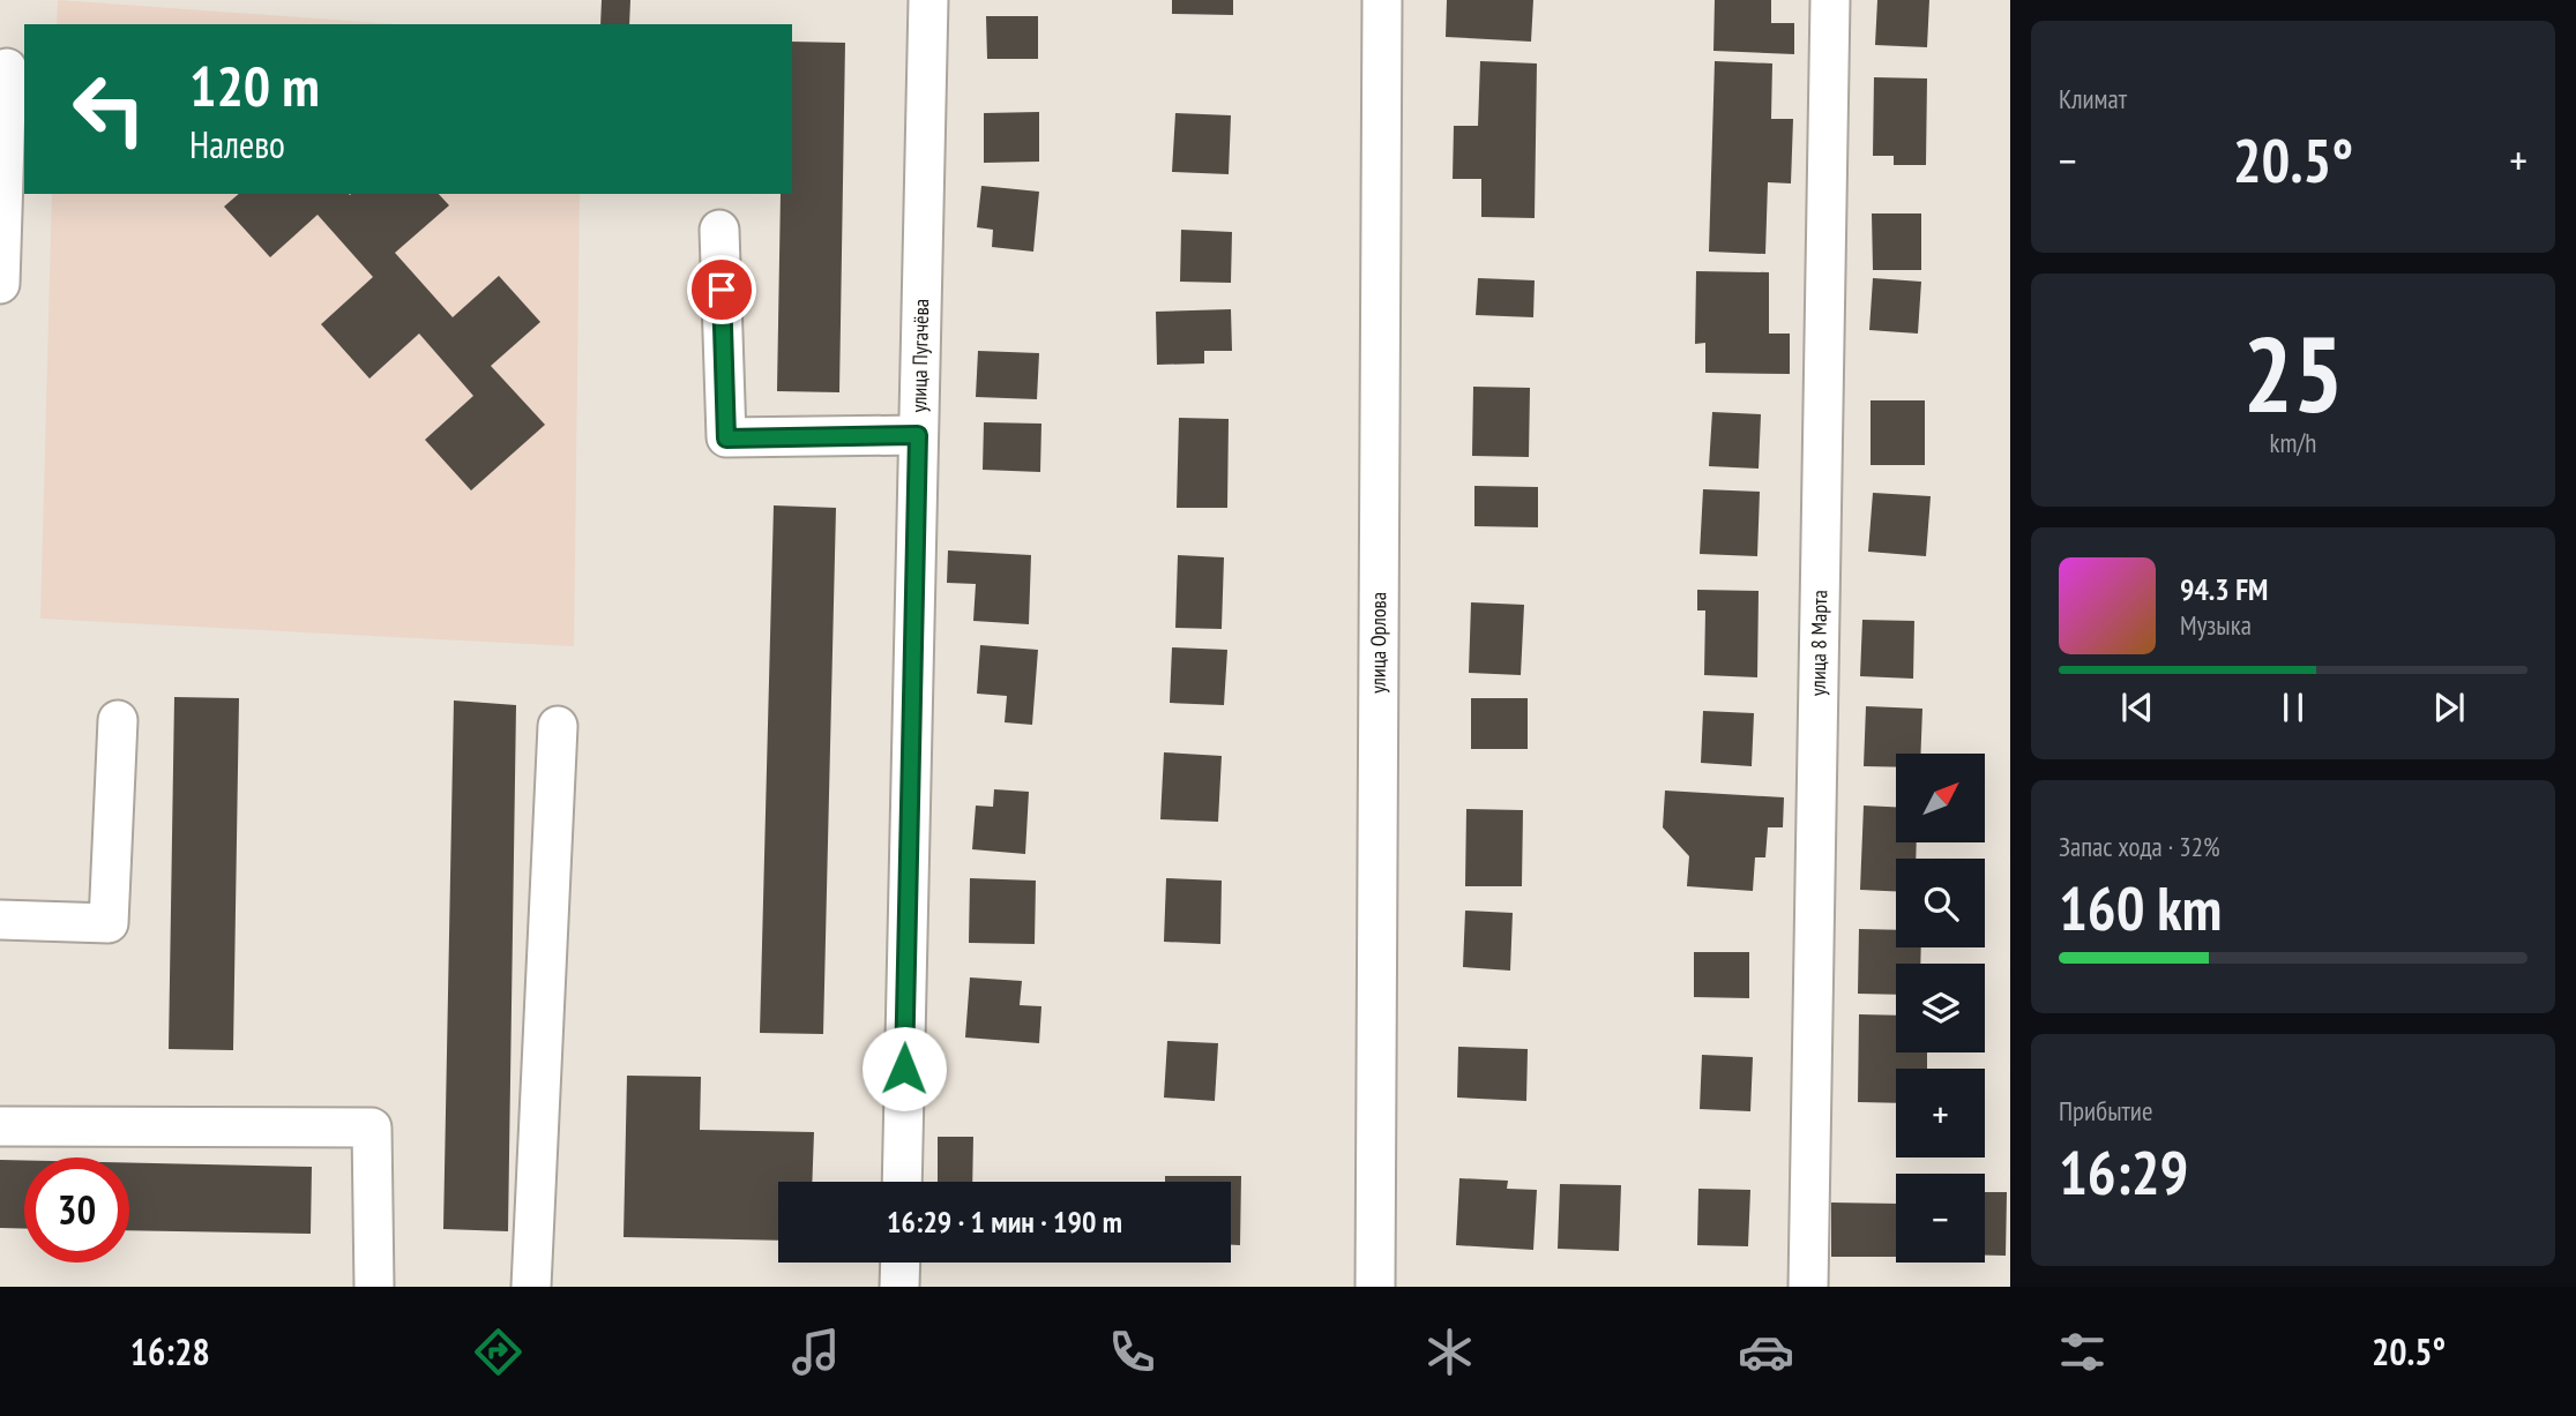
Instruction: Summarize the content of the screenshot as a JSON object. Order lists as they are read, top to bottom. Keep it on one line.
{"streets":{"street":["улица Пугачёва","улица Орлова","улица 8 Марта"]},"north":"top right","page":{"tile":["Климат",["25","km/h"],["Запас хода · 32%","160 km"],["Прибытие","16:29"]],"turn":["120 m","Налево"],"heat":["−","20.5°","+"],"song":["94.3 FM","Музыка"],"map_buttons":["+","−"],"limit":"30","trip":"16:29 · 1 мин · 190 m","tabs":["16:28","20.5°"]}}
